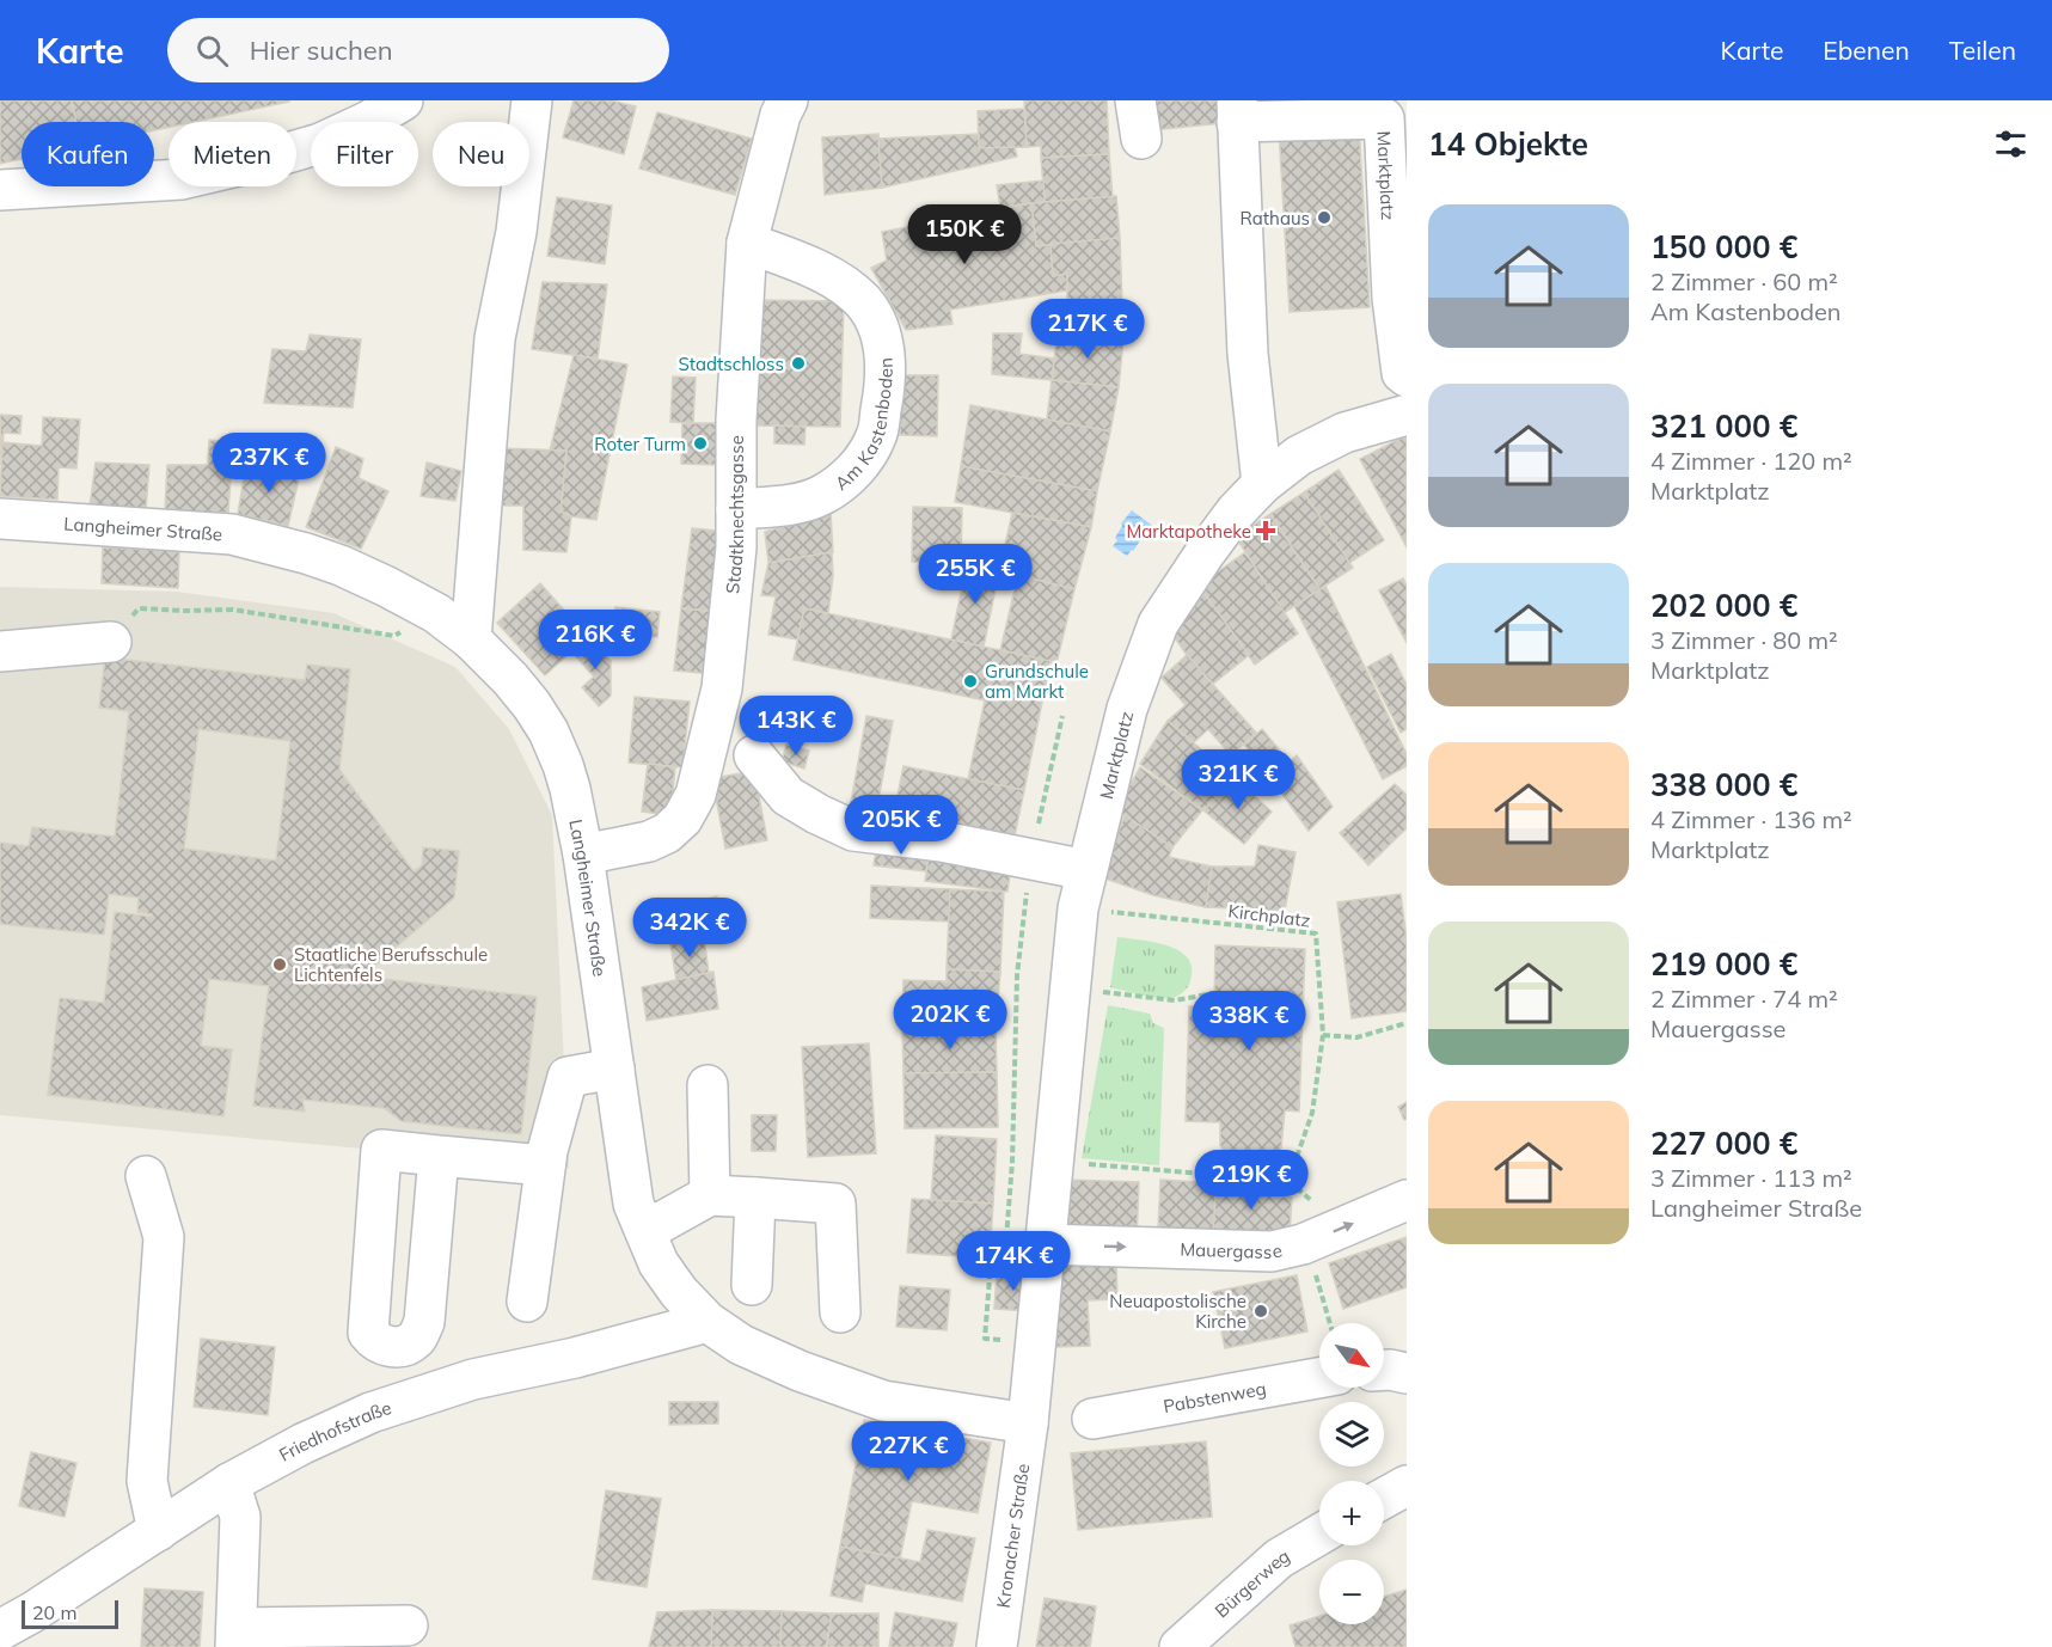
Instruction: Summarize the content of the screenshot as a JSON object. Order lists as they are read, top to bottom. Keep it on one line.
{"streets":{"street":["Marktplatz","Am Kastenboden","Stadtknechtsgasse","Langheimer Straße","Mauergasse","Pabstenweg","Friedhofstraße","Kronacher Straße","Bürgerweg"],"path":["Kirchplatz"]},"crossings":[["Marktplatz","Langheimer Straße"],["Marktplatz","Kirchplatz"],["Marktplatz","Mauergasse"],["Marktplatz","Kronacher Straße"],["Am Kastenboden","Stadtknechtsgasse"],["Stadtknechtsgasse","Langheimer Straße"],["Langheimer Straße","Friedhofstraße"],["Langheimer Straße","Kronacher Straße"]],"one_way":["Mauergasse"],"places":{"other":["Rathaus","Stadtschloss","Roter Turm","Grundschule am Markt","Staatliche Berufsschule Lichtenfels","Neuapostolische Kirche"],"health":["Marktapotheke"]},"scale_bar":"20 m","north":"bottom right","page":{"header":"Karte","search":"Hier suchen","nav":["Karte","Ebenen","Teilen"],"heading":"14 Objekte","chip":["Kaufen","Mieten","Filter","Neu"],"list":[{"name":"150 000 €","note":"2 Zimmer · 60 m² · Am Kastenboden"},{"name":"321 000 €","note":"4 Zimmer · 120 m² · Marktplatz"},{"name":"202 000 €","note":"3 Zimmer · 80 m² · Marktplatz"},{"name":"338 000 €","note":"4 Zimmer · 136 m² · Marktplatz"},{"name":"219 000 €","note":"2 Zimmer · 74 m² · Mauergasse"},{"name":"227 000 €","note":"3 Zimmer · 113 m² · Langheimer Straße"}],"price":["150K €","217K €","237K €","255K €","216K €","143K €","321K €","205K €","342K €","202K €","338K €","219K €","174K €","227K €"],"map_buttons":["+","−"],"scale":"20 m"}}
